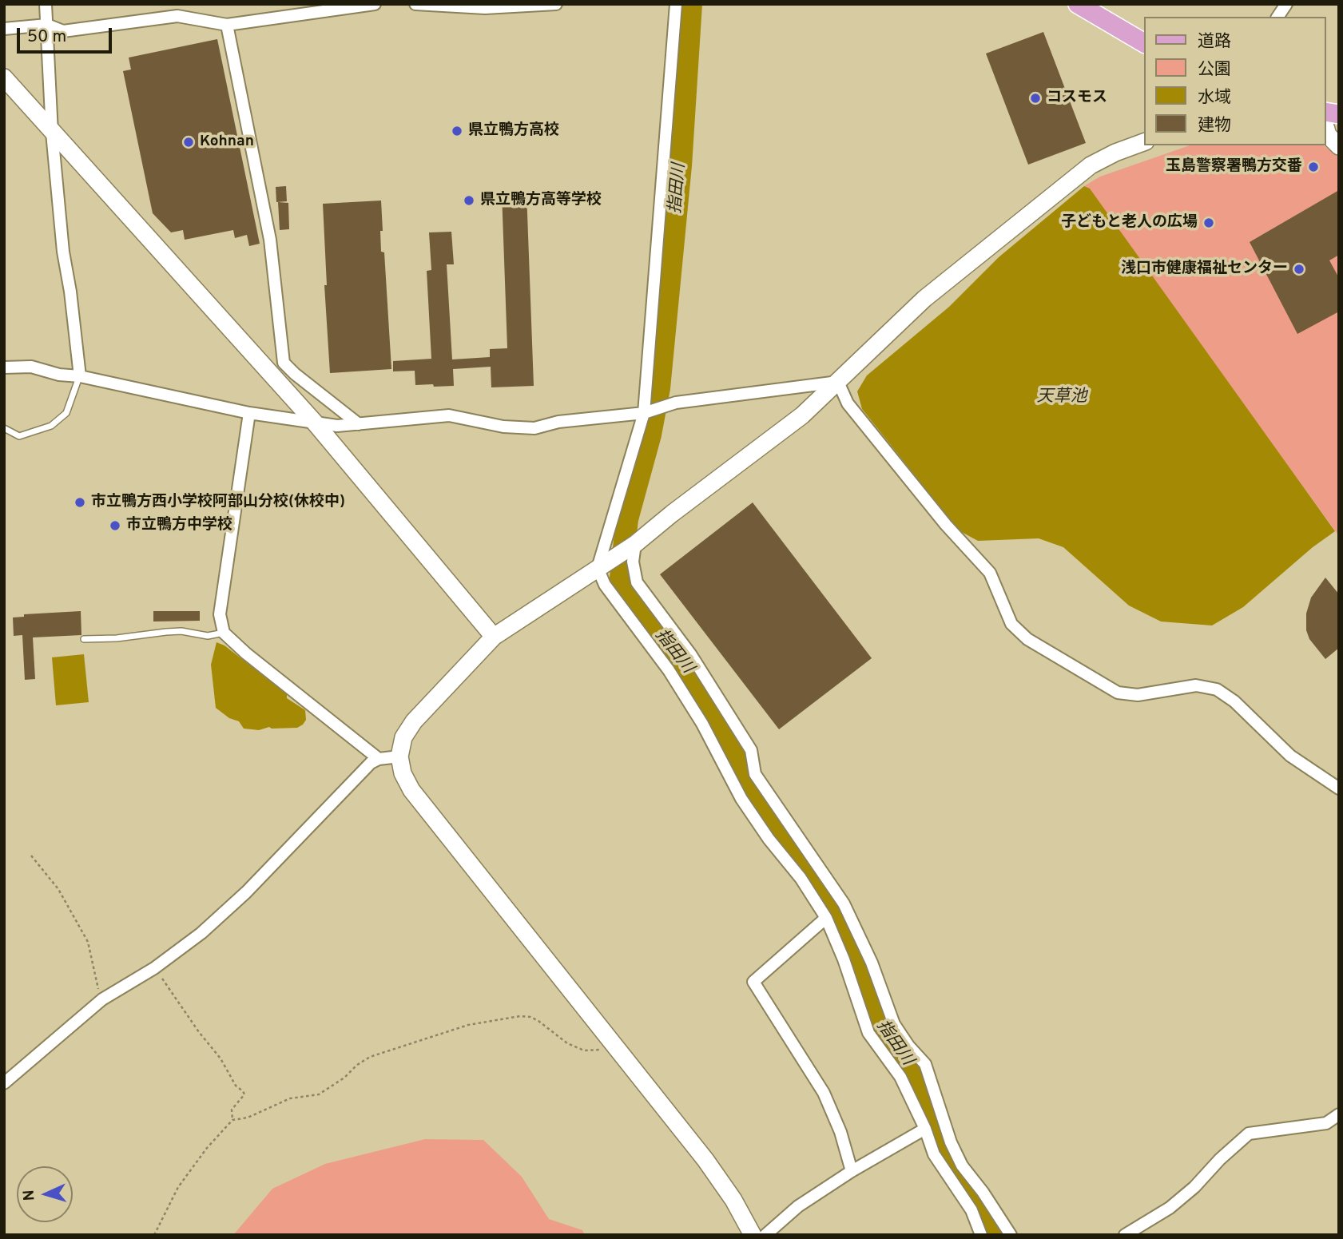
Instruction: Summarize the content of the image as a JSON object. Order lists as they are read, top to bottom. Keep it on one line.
{"water":["指田川","天草池"],"places":["コスモス","県立鴨方高校","Kohnan","玉島警察署鴨方交番","県立鴨方高等学校","子どもと老人の広場","浅口市健康福祉センター","市立鴨方西小学校阿部山分校(休校中)","市立鴨方中学校"],"legend":["道路","公園","水域","建物"],"scale_bar":"50 m","north":"left"}
